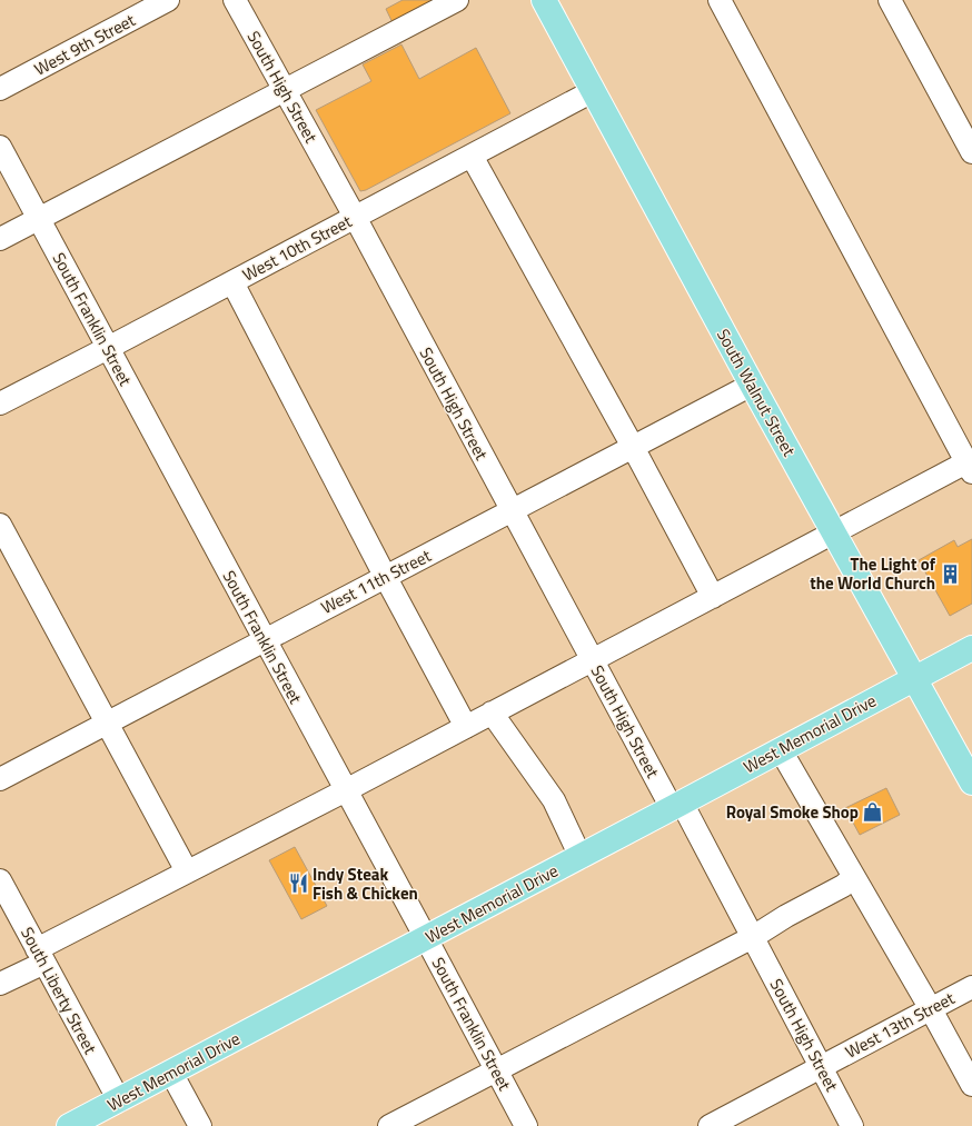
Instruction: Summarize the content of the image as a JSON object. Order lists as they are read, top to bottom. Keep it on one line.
{"streets":{"main road":["South Walnut Street","West Memorial Drive"],"street":["West 9th Street","South High Street","West 10th Street","South Franklin Street","West 11th Street","South Liberty Street","West 13th Street"]},"crossings":[["South High Street","West 10th Street"],["South High Street","West 11th Street"],["South High Street","West Memorial Drive"],["South High Street","West 13th Street"],["West 10th Street","South Franklin Street"],["West 10th Street","South Walnut Street"],["South Franklin Street","West 11th Street"],["South Franklin Street","West Memorial Drive"],["South Walnut Street","West 11th Street"],["South Walnut Street","West Memorial Drive"],["West Memorial Drive","South Liberty Street"]],"places":{"building":["The Light of the World Church"],"shop":["Royal Smoke Shop"],"restaurant":["Indy Steak Fish & Chicken"]}}
